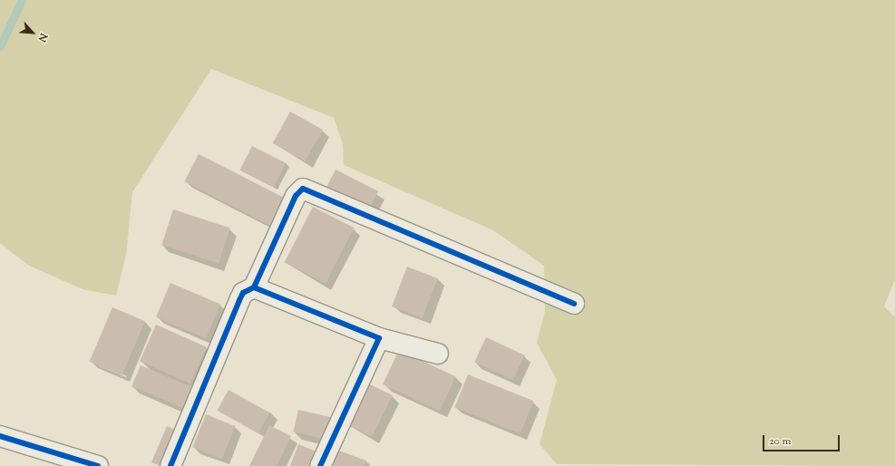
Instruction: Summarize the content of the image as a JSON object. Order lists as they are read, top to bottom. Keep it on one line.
{"scale_bar":"20 m","north":"bottom right"}
